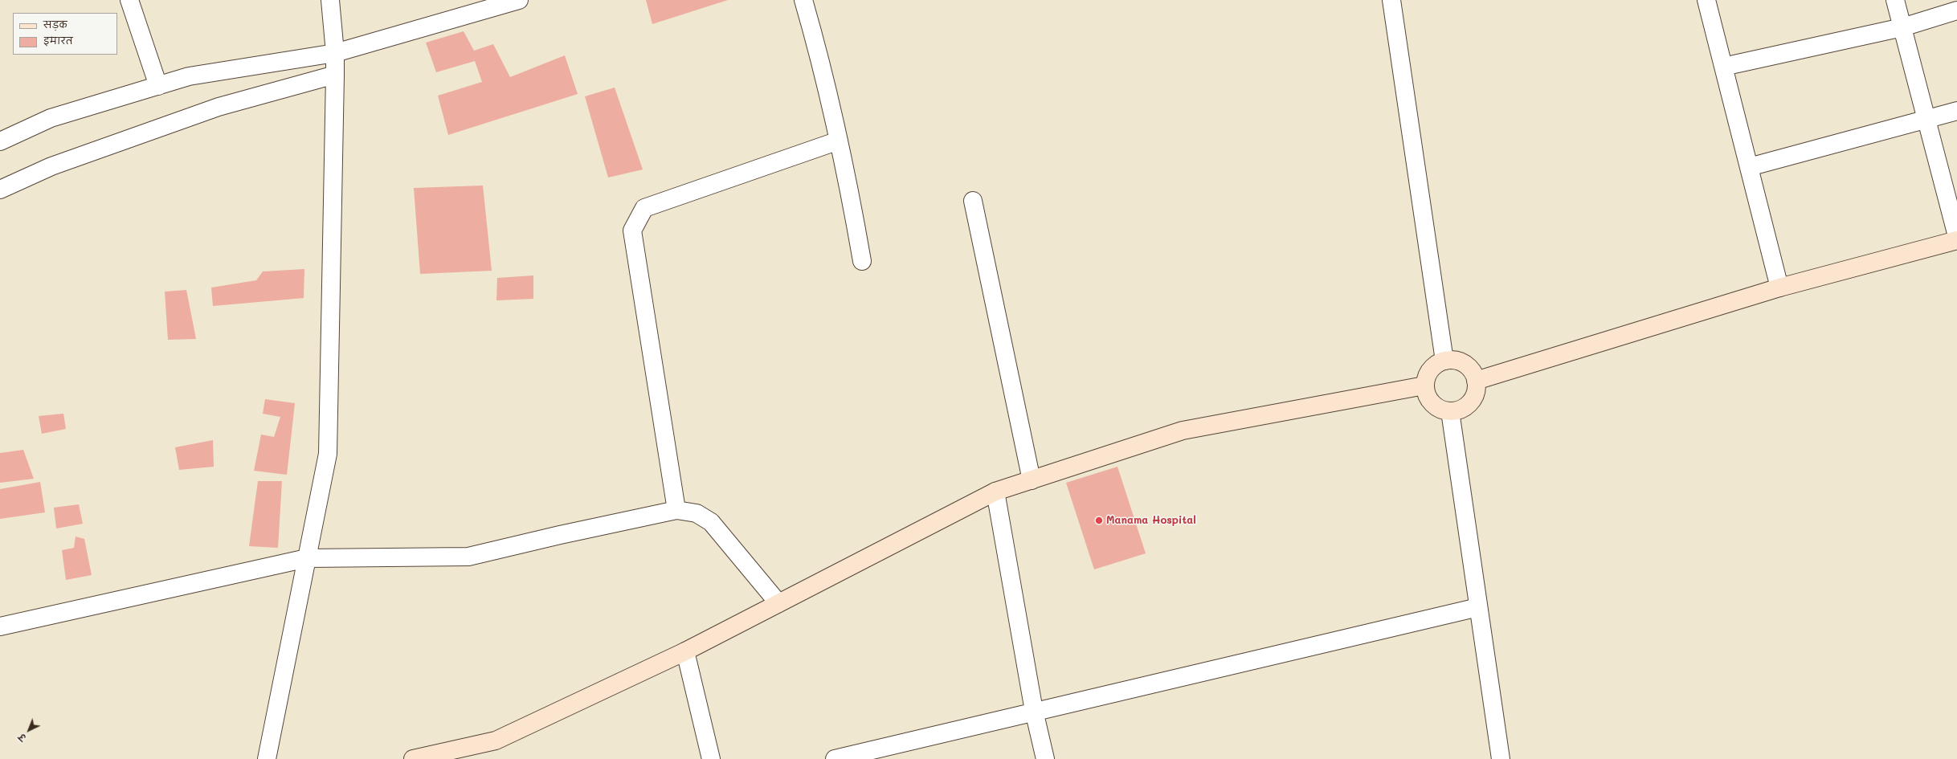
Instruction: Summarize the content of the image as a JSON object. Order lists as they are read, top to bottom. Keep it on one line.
{"places":["Manama Hospital"],"legend":["सड़क","इमारत"],"north":"bottom left"}
